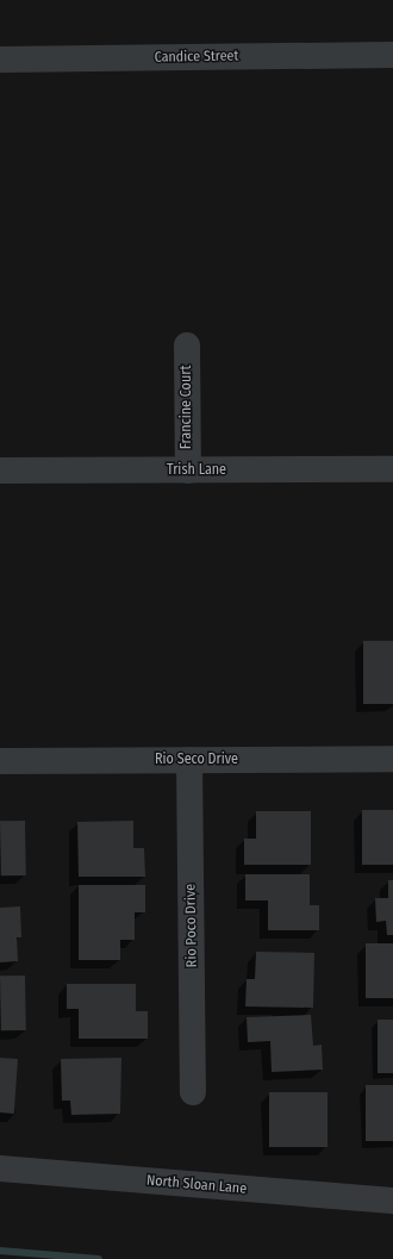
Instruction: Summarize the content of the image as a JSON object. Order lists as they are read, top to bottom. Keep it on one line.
{"streets":{"street":["Candice Street","Francine Court","Trish Lane","Rio Seco Drive","Rio Poco Drive","North Sloan Lane"]},"crossings":[["Francine Court","Trish Lane"],["Rio Seco Drive","Rio Poco Drive"]]}
